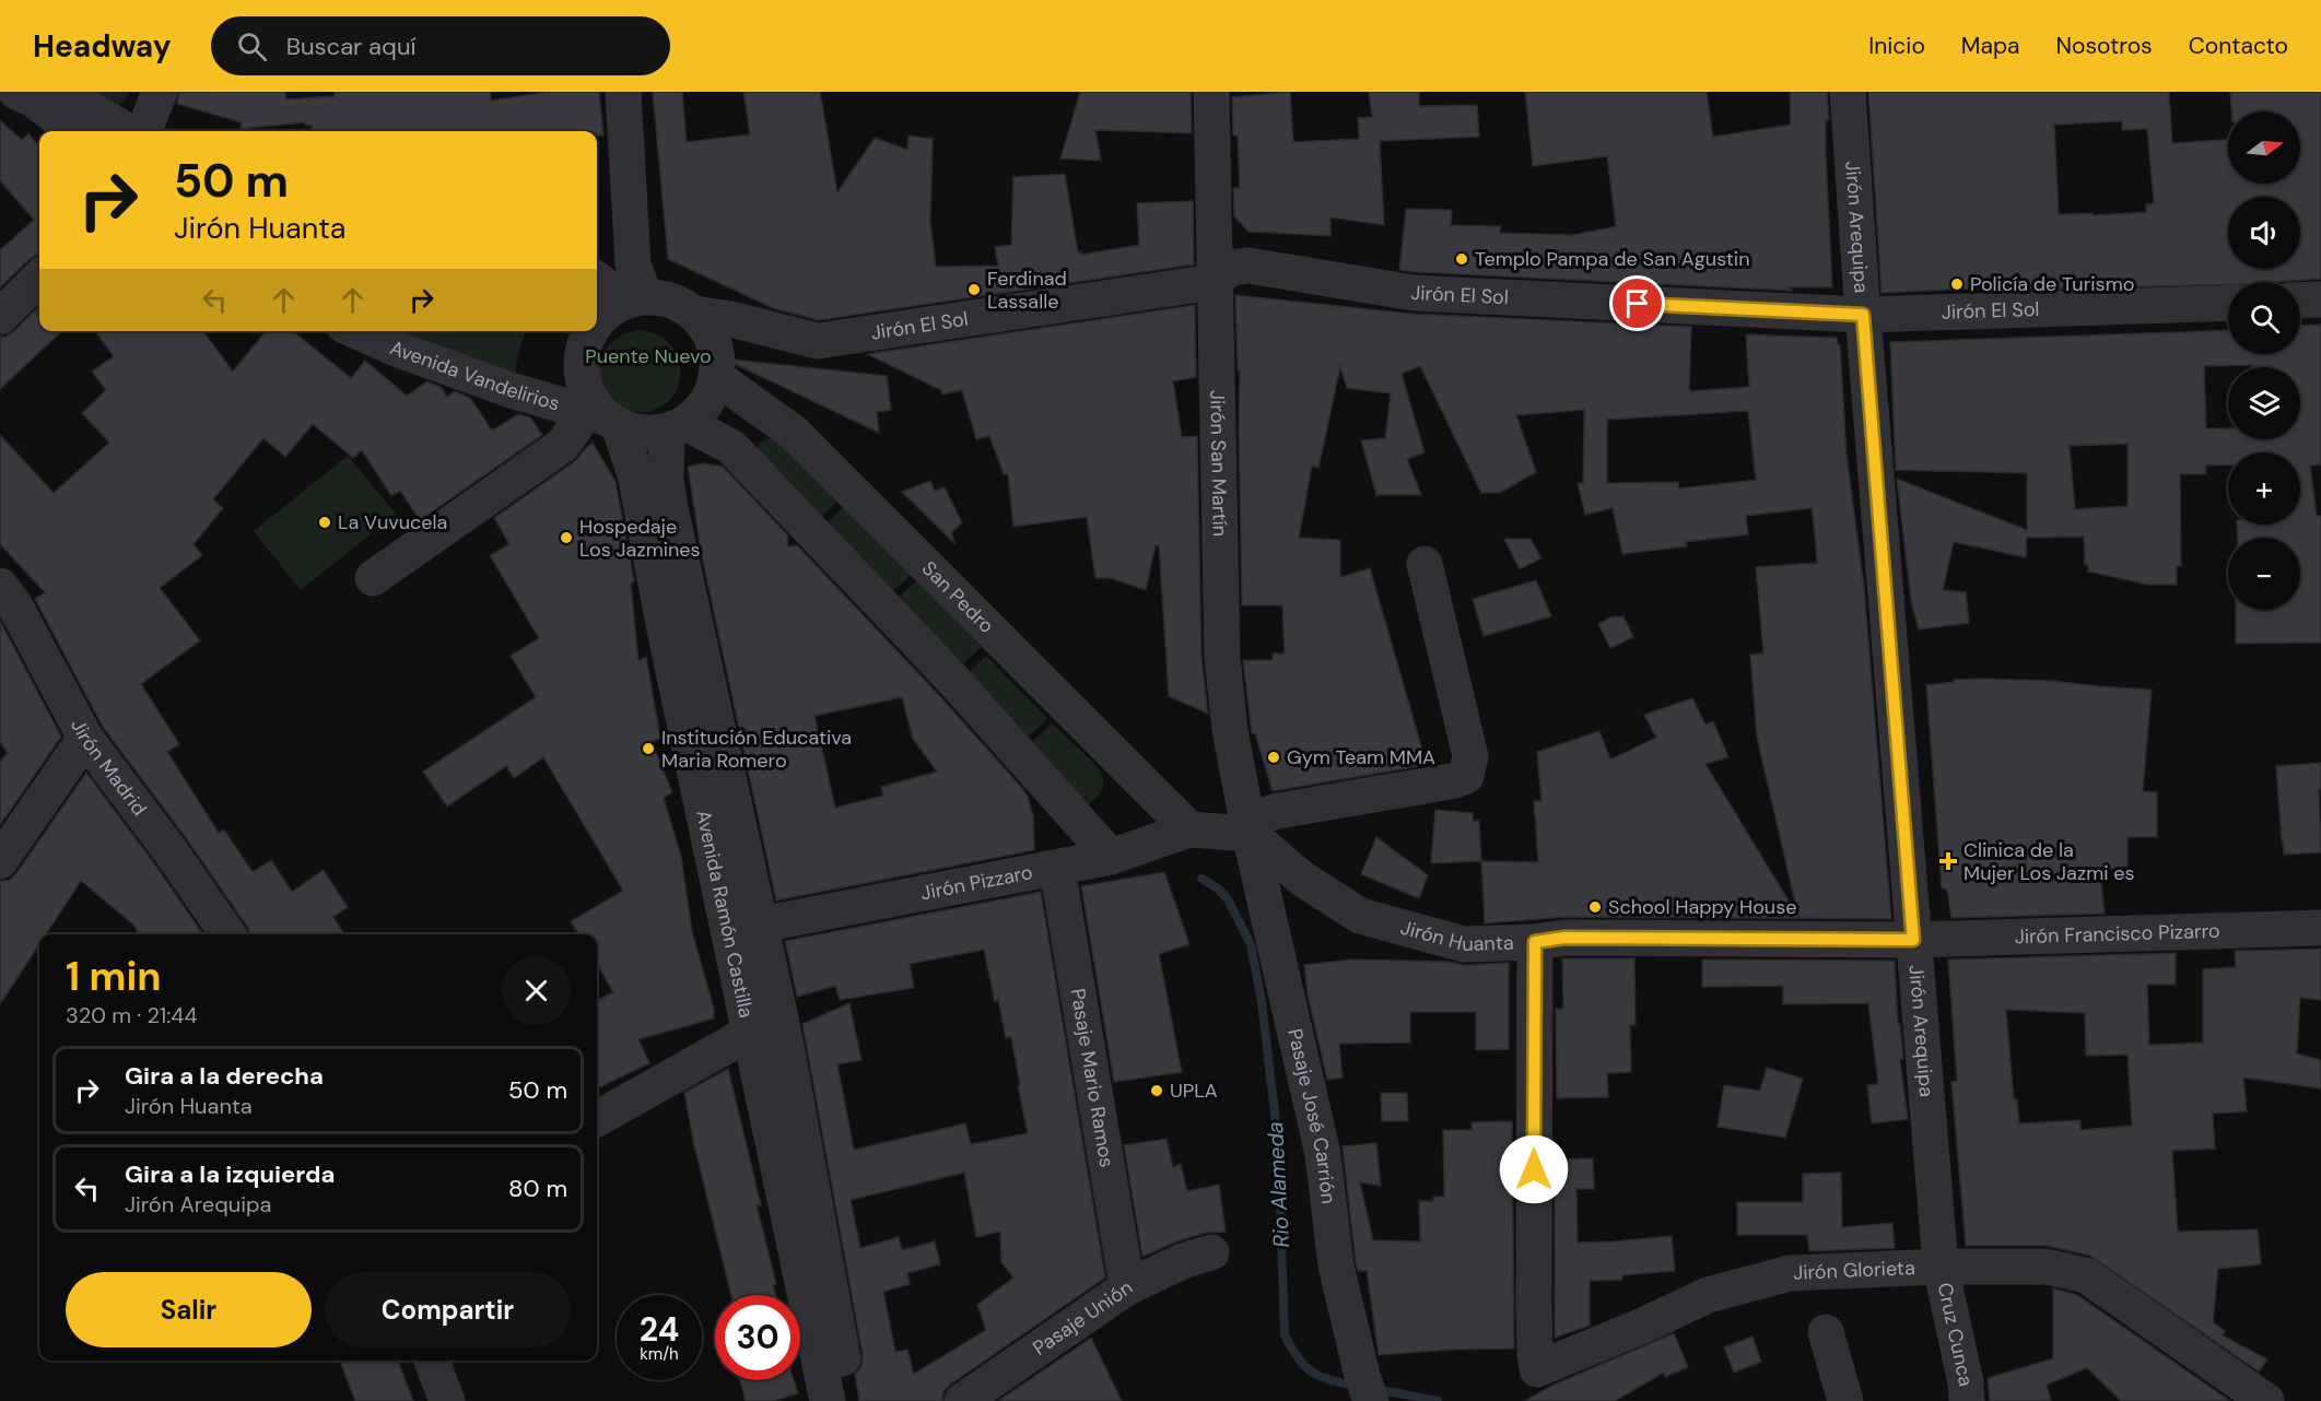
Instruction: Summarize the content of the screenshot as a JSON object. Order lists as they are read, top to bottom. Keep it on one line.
{"streets":{"street":["Jirón Arequipa","Jirón El Sol","Avenida Vandelirios","Jirón San Martín","San Pedro","Jirón Madrid","Jirón Pizzaro","Avenida Ramón Castilla","Jirón Huanta","Jirón Francisco Pizarro","Pasaje Mario Ramos","Pasaje José Carrión","Jirón Glorieta","Pasaje Unión","Cruz Cunca"]},"crossings":[["Jirón Arequipa","Jirón El Sol"],["Jirón Arequipa","Jirón Huanta"],["Jirón Arequipa","Jirón Francisco Pizarro"],["Jirón Arequipa","Jirón Glorieta"],["Jirón Arequipa","Cruz Cunca"],["Jirón El Sol","Jirón San Martín"],["Avenida Vandelirios","Avenida Ramón Castilla"],["Jirón San Martín","Jirón Huanta"],["Jirón San Martín","Pasaje José Carrión"],["San Pedro","Jirón Pizzaro"],["Jirón Pizzaro","Avenida Ramón Castilla"],["Jirón Pizzaro","Pasaje Mario Ramos"],["Jirón Huanta","Jirón Francisco Pizarro"],["Jirón Huanta","Pasaje José Carrión"],["Jirón Huanta","Jirón Glorieta"],["Pasaje Mario Ramos","Pasaje Unión"],["Jirón Glorieta","Cruz Cunca"]],"water":["Rio Alameda"],"parks":["Puente Nuevo"],"places":{"other":["Templo Pampa de San Agustin","Policía de Turismo","Ferdinad Lassalle","La Vuvucela","Hospedaje Los Jazmines","Institución Educativa Maria Romero","Gym Team MMA","School Happy House","UPLA"],"health":["Clinica de la Mujer Los Jazmi es"]},"north":"right","page":{"header":"Headway","search":"Buscar aquí","nav":["Inicio","Mapa","Nosotros","Contacto"],"map_buttons":["+","−"],"turn":["50 m","Jirón Huanta"],"heading":["1 min","320 m · 21:44"],"list":[{"name":"Gira a la derecha","note":"Jirón Huanta","value":"50 m"},{"name":"Gira a la izquierda","note":"Jirón Arequipa","value":"80 m"}],"buttons":["Salir","Compartir"],"speed":"24 km/h","limit":"30"}}
